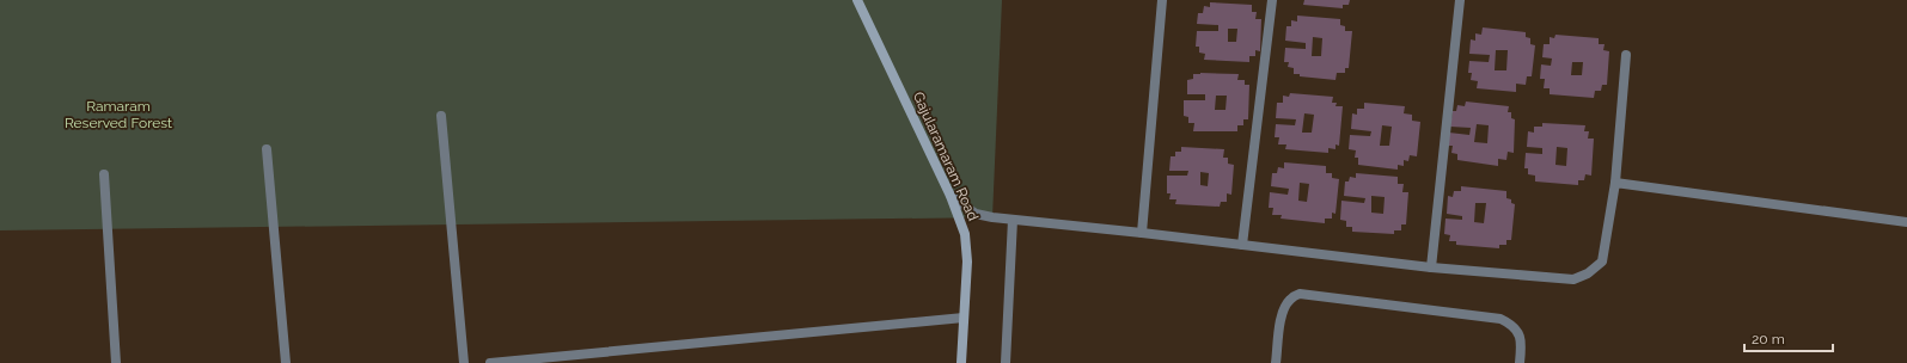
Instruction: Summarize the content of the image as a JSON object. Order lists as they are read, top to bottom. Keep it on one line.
{"streets":{"main road":["Gajularamaram Road"]},"parks":["Ramaram Reserved Forest"],"scale_bar":"20 m"}
